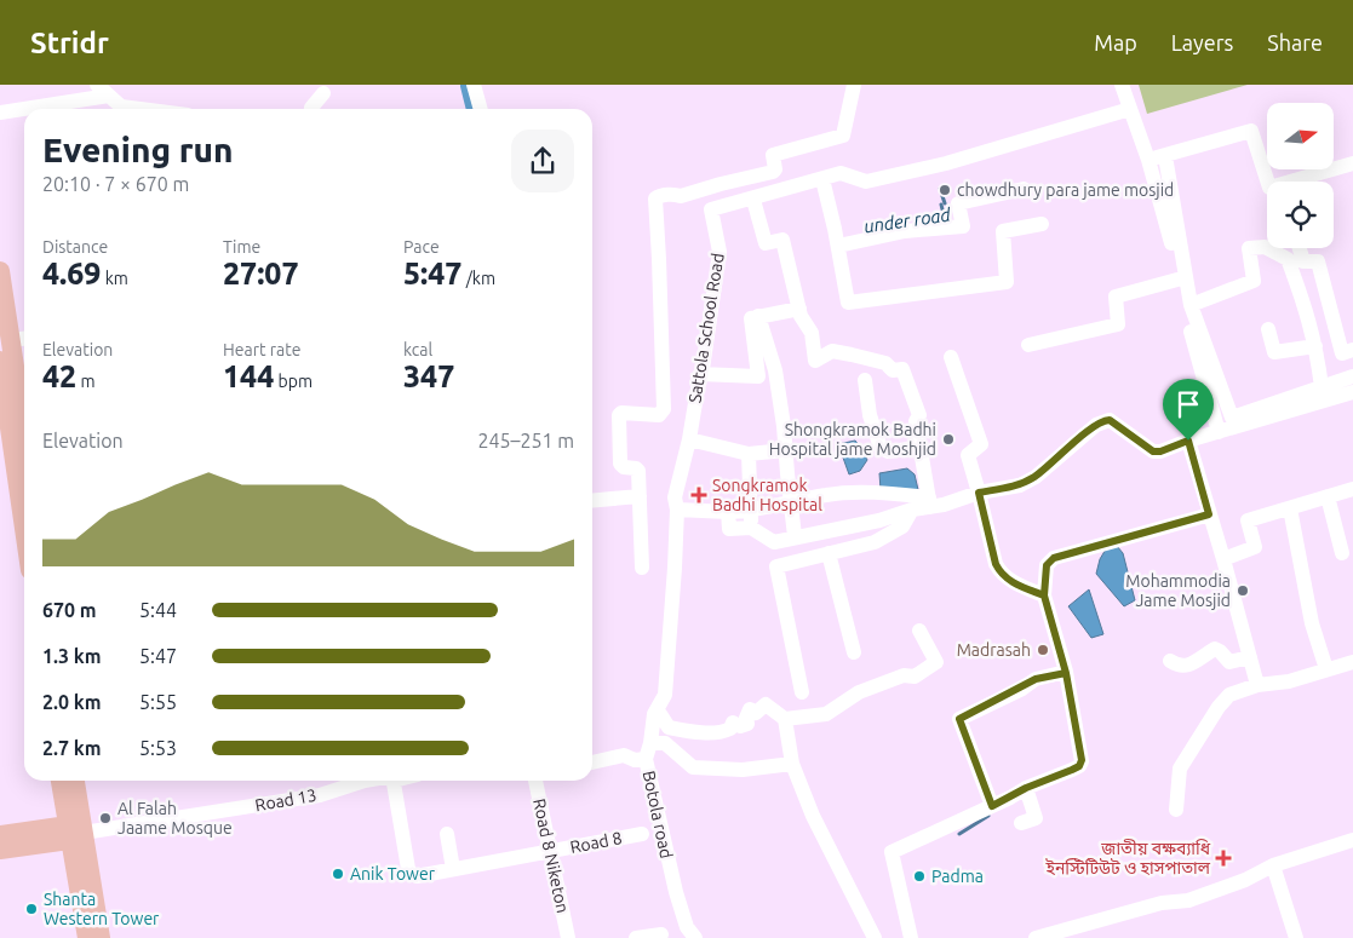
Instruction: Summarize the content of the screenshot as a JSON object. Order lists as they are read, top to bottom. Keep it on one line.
{"streets":{"street":["Sattola School Road","Road 13","Botola road","Road 8","Road 8 Niketon"]},"crossings":[["Sattola School Road","Botola road"],["Road 8","Road 8 Niketon"]],"water":["under road"],"places":{"other":["chowdhury para jame mosjid","Shongkramok Badhi Hospital jame Moshjid","Mohammodia Jame Mosjid","Madrasah","Al Falah Jaame Mosque","Anik Tower","Padma","Shanta Western Tower"],"health":["Songkramok Badhi Hospital","জাতীয় বক্ষব্যাধি ইনস্টিটিউট ও হাসপাতাল"]},"north":"right","page":{"header":"Stridr","nav":["Map","Layers","Share"],"heading":["Evening run","20:10 · 7 × 670 m"],"stats":[["Distance","4.69 km"],["Time","27:07"],["Pace","5:47 /km"],["Elevation","42 m"],["Heart rate","144 bpm"],["kcal","347"]],"chart":["Elevation","245–251 m"],"list":[{"name":"670 m","note":"5:44"},{"name":"1.3 km","note":"5:47"},{"name":"2.0 km","note":"5:55"},{"name":"2.7 km","note":"5:53"}]}}
